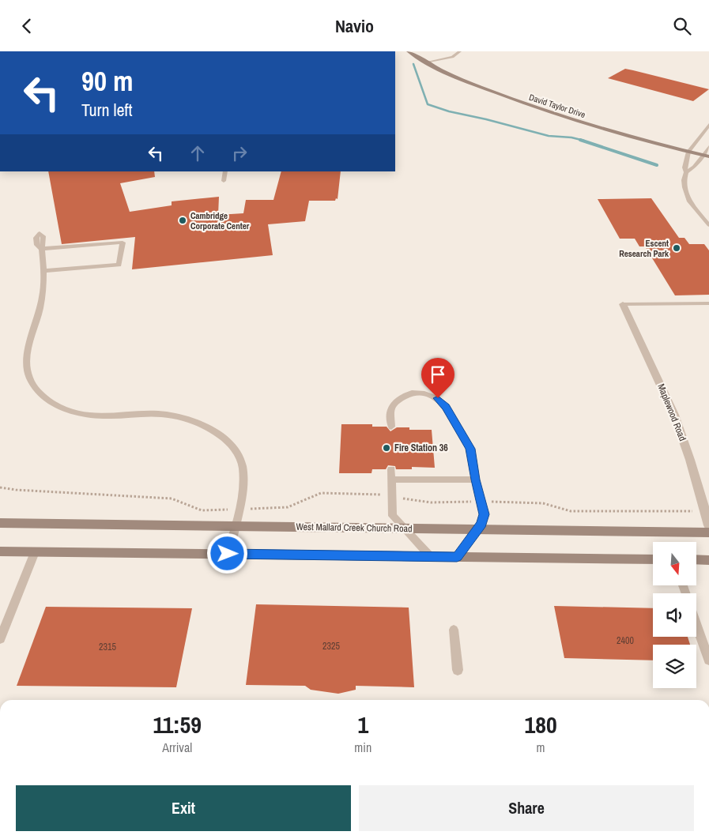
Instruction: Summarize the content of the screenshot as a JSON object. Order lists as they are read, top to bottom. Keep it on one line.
{"streets":{"main road":["David Taylor Drive","West Mallard Creek Church Road"],"street":["Maplewood Road"]},"places":["Cambridge Corporate Center","Escent Research Park","Fire Station 36"],"house_numbers":["2400","2325","2315"],"north":"bottom","page":{"header":"Navio","turn":["90 m","Turn left"],"eta":["11:59","Arrival","1","min","180","m"],"buttons":["Exit","Share"]}}
